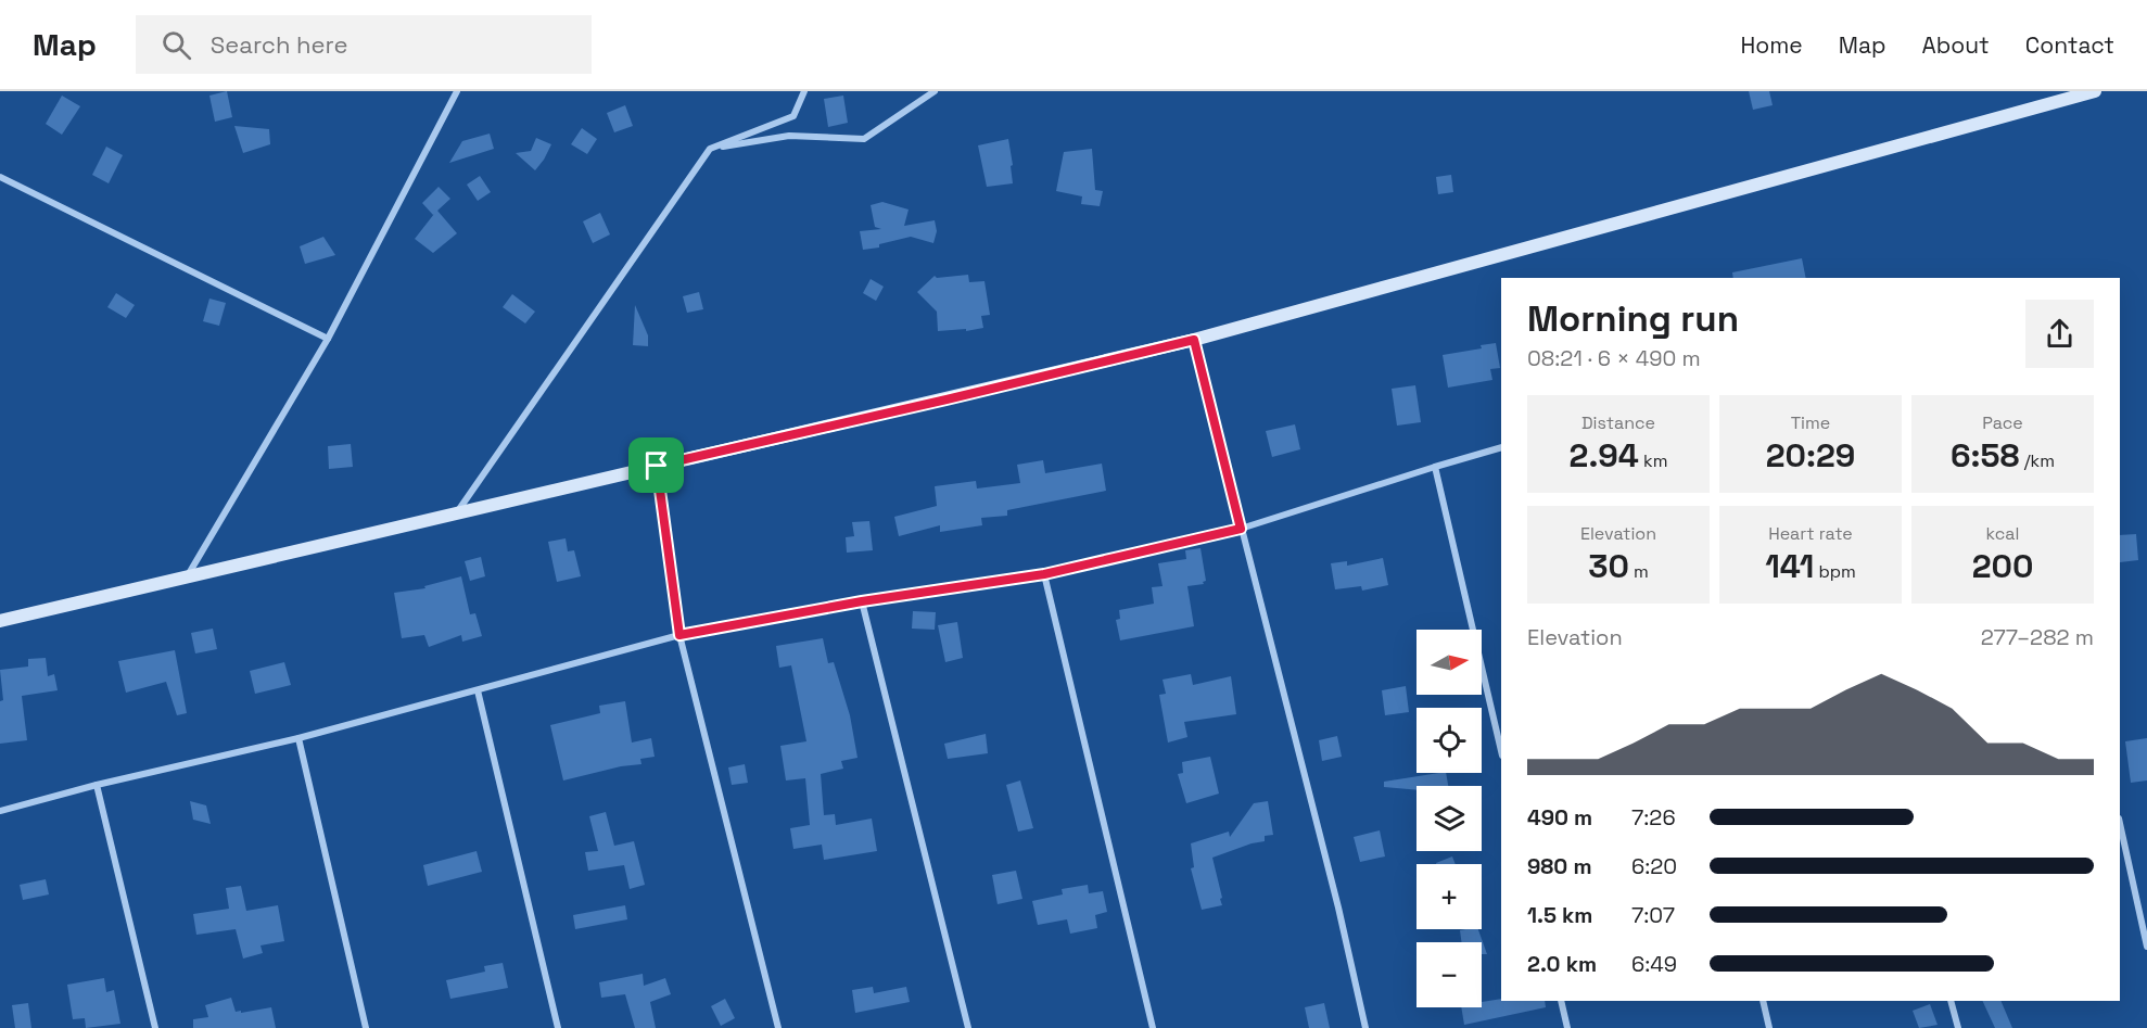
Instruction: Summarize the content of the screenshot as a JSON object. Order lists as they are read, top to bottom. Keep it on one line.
{"north":"right","page":{"header":"Map","search":"Search here","nav":["Home","Map","About","Contact"],"heading":["Morning run","08:21 · 6 × 490 m"],"stats":[["Distance","2.94 km"],["Time","20:29"],["Pace","6:58 /km"],["Elevation","30 m"],["Heart rate","141 bpm"],["kcal","200"]],"chart":["Elevation","277–282 m"],"map_buttons":["+","−"],"list":[{"name":"490 m","note":"7:26"},{"name":"980 m","note":"6:20"},{"name":"1.5 km","note":"7:07"},{"name":"2.0 km","note":"6:49"}]}}
